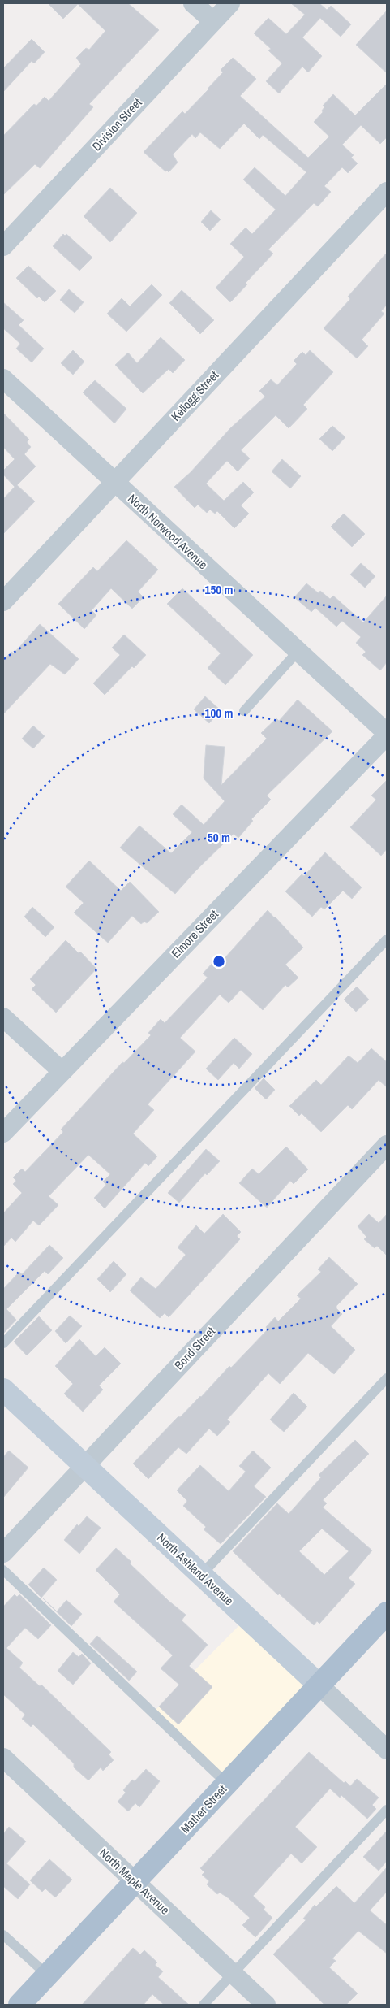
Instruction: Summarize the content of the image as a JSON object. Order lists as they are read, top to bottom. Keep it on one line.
{"streets":{"main road":["Mather Street"],"street":["Division Street","Kellogg Street","North Norwood Avenue","Elmore Street","Bond Street","North Ashland Avenue","North Maple Avenue"]},"crossings":[["Kellogg Street","North Norwood Avenue"],["North Norwood Avenue","Elmore Street"],["Bond Street","North Ashland Avenue"],["North Ashland Avenue","Mather Street"],["Mather Street","North Maple Avenue"]],"rings":["150 m","100 m","50 m"]}
